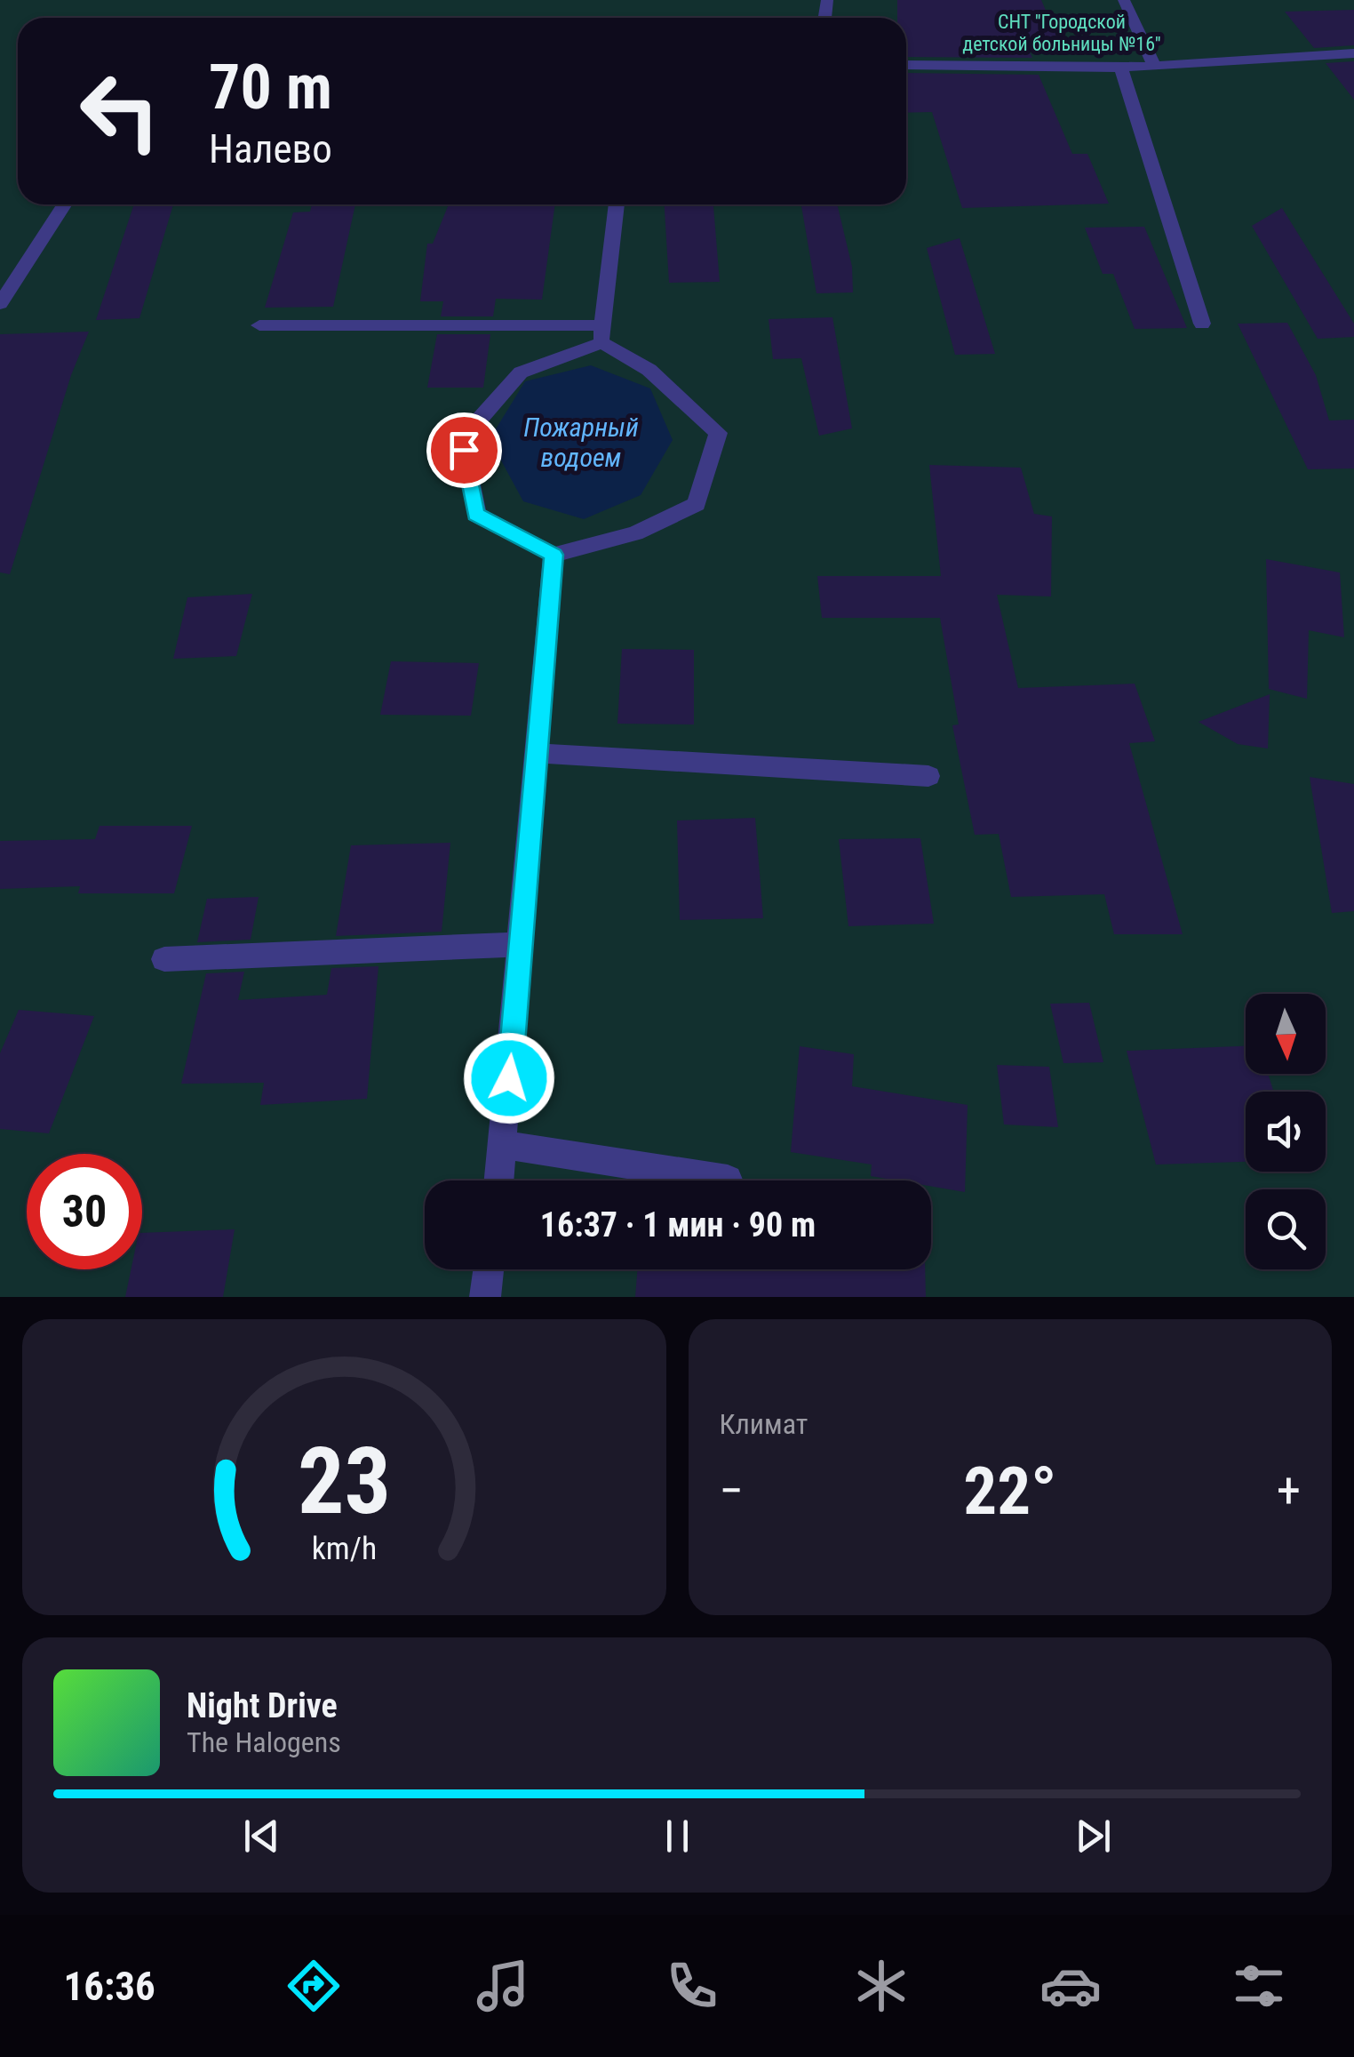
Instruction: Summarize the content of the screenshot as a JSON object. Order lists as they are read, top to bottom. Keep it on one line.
{"water":["Пожарный водоем"],"parks":["СНТ ''Городской детской больницы №16''"],"north":"bottom","page":{"turn":["70 m","Налево"],"limit":"30","trip":"16:37 · 1 мин · 90 m","tile":"Климат","heat":["−","22°","+"],"song":["Night Drive","The Halogens"],"tabs":"16:36","gauge":["23","km/h"]}}
